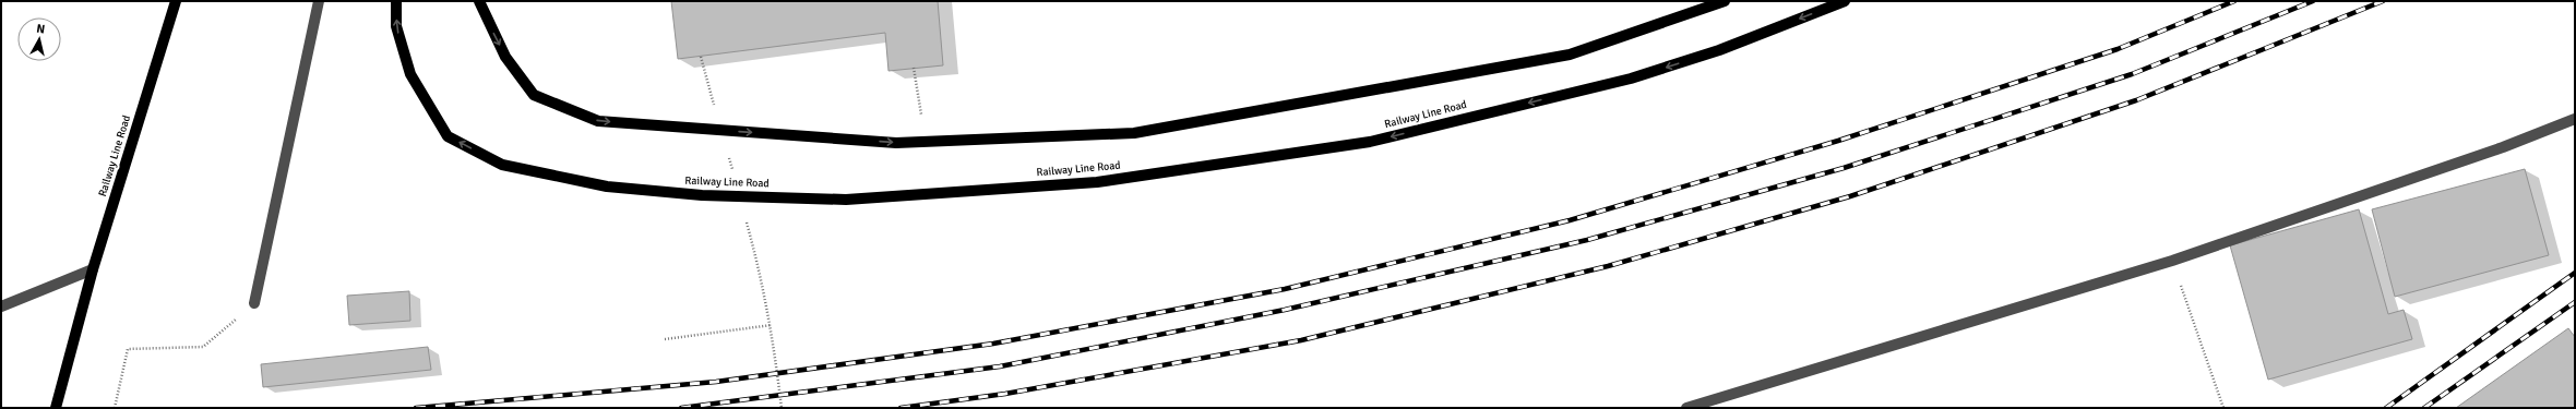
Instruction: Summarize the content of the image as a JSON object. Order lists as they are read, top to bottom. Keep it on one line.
{"streets":{"main road":["Railway Line Road"]},"north":"top"}
